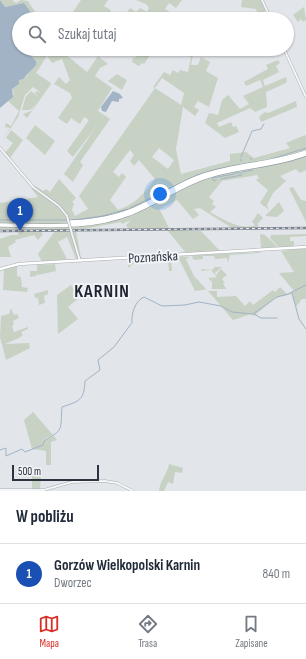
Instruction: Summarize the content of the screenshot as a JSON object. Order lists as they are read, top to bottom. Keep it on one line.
{"streets":{"main road":["Poznańska"]},"districts":["KARNIN"],"scale_bar":"500 m","page":{"search":"Szukaj tutaj","pins":"1","scale":"500 m","heading":"W pobliżu","list":[{"mark":"1","name":"Gorzów Wielkopolski Karnin","note":"Dworzec","value":"840 m"}],"nav":["Mapa","Trasa","Zapisane"]}}
